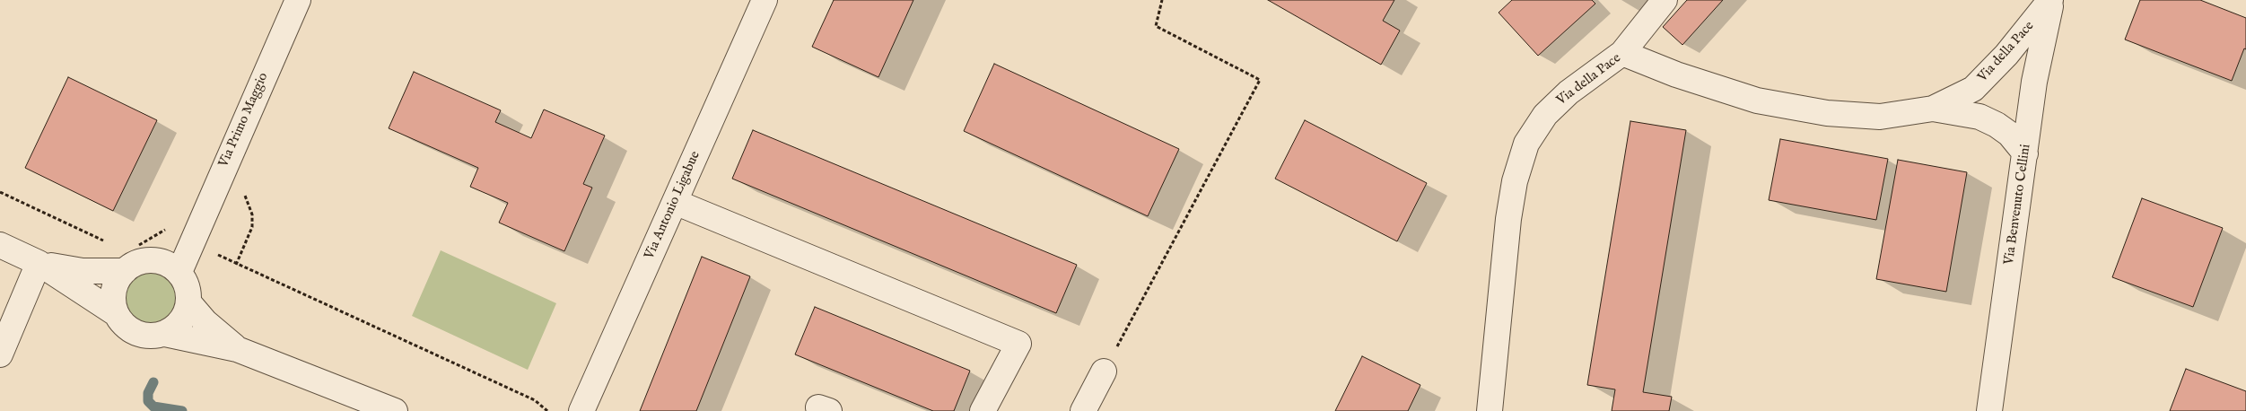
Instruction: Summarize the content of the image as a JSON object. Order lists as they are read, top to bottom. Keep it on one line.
{"streets":{"street":["Via della Pace","Via Primo Maggio","Via Benvenuto Cellini","Via Antonio Ligabue"]},"crossings":[["Via della Pace","Via Benvenuto Cellini"]]}
